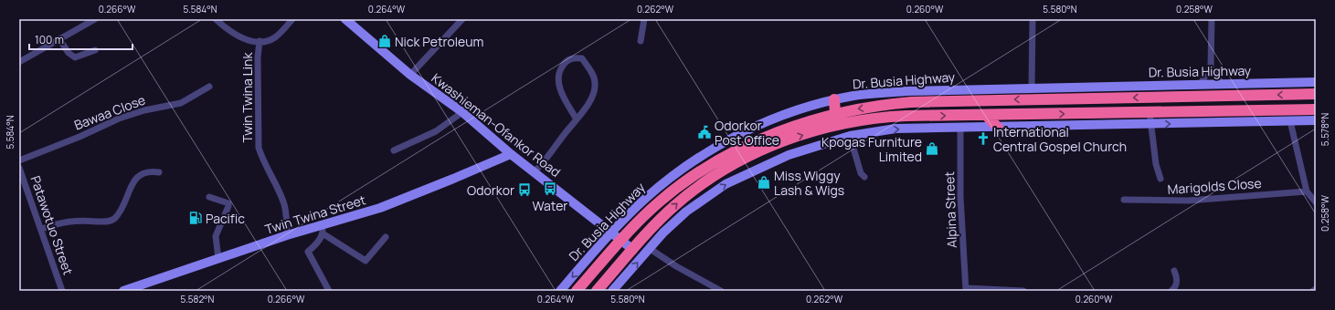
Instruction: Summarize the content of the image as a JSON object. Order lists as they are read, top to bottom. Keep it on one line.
{"streets":{"highway":["Dr. Busia Highway"],"street":["Twin Twina Link","Bawaa Close","Kwashieman-Ofankor Road","Marigolds Close","Alpina Street","Twin Twina Street","Patawotuo Street"]},"crossings":[["Dr. Busia Highway","Kwashieman-Ofankor Road"],["Twin Twina Link","Twin Twina Street"],["Kwashieman-Ofankor Road","Twin Twina Street"]],"places":{"shop":["Nick Petroleum","Kpogas Furniture Limited","Miss Wiggy Lash & Wigs"],"public building":["Odorkor Post Office"],"church":["International Central Gospel Church"],"bus stop":["Water","Odorkor"],"fuel station":["Pacific"]},"scale_bar":"100 m","coordinates":["0.266°W","5.584°N","0.264°W","0.262°W","0.260°W","5.580°N","0.258°W","5.578°N","5.582°N"]}
